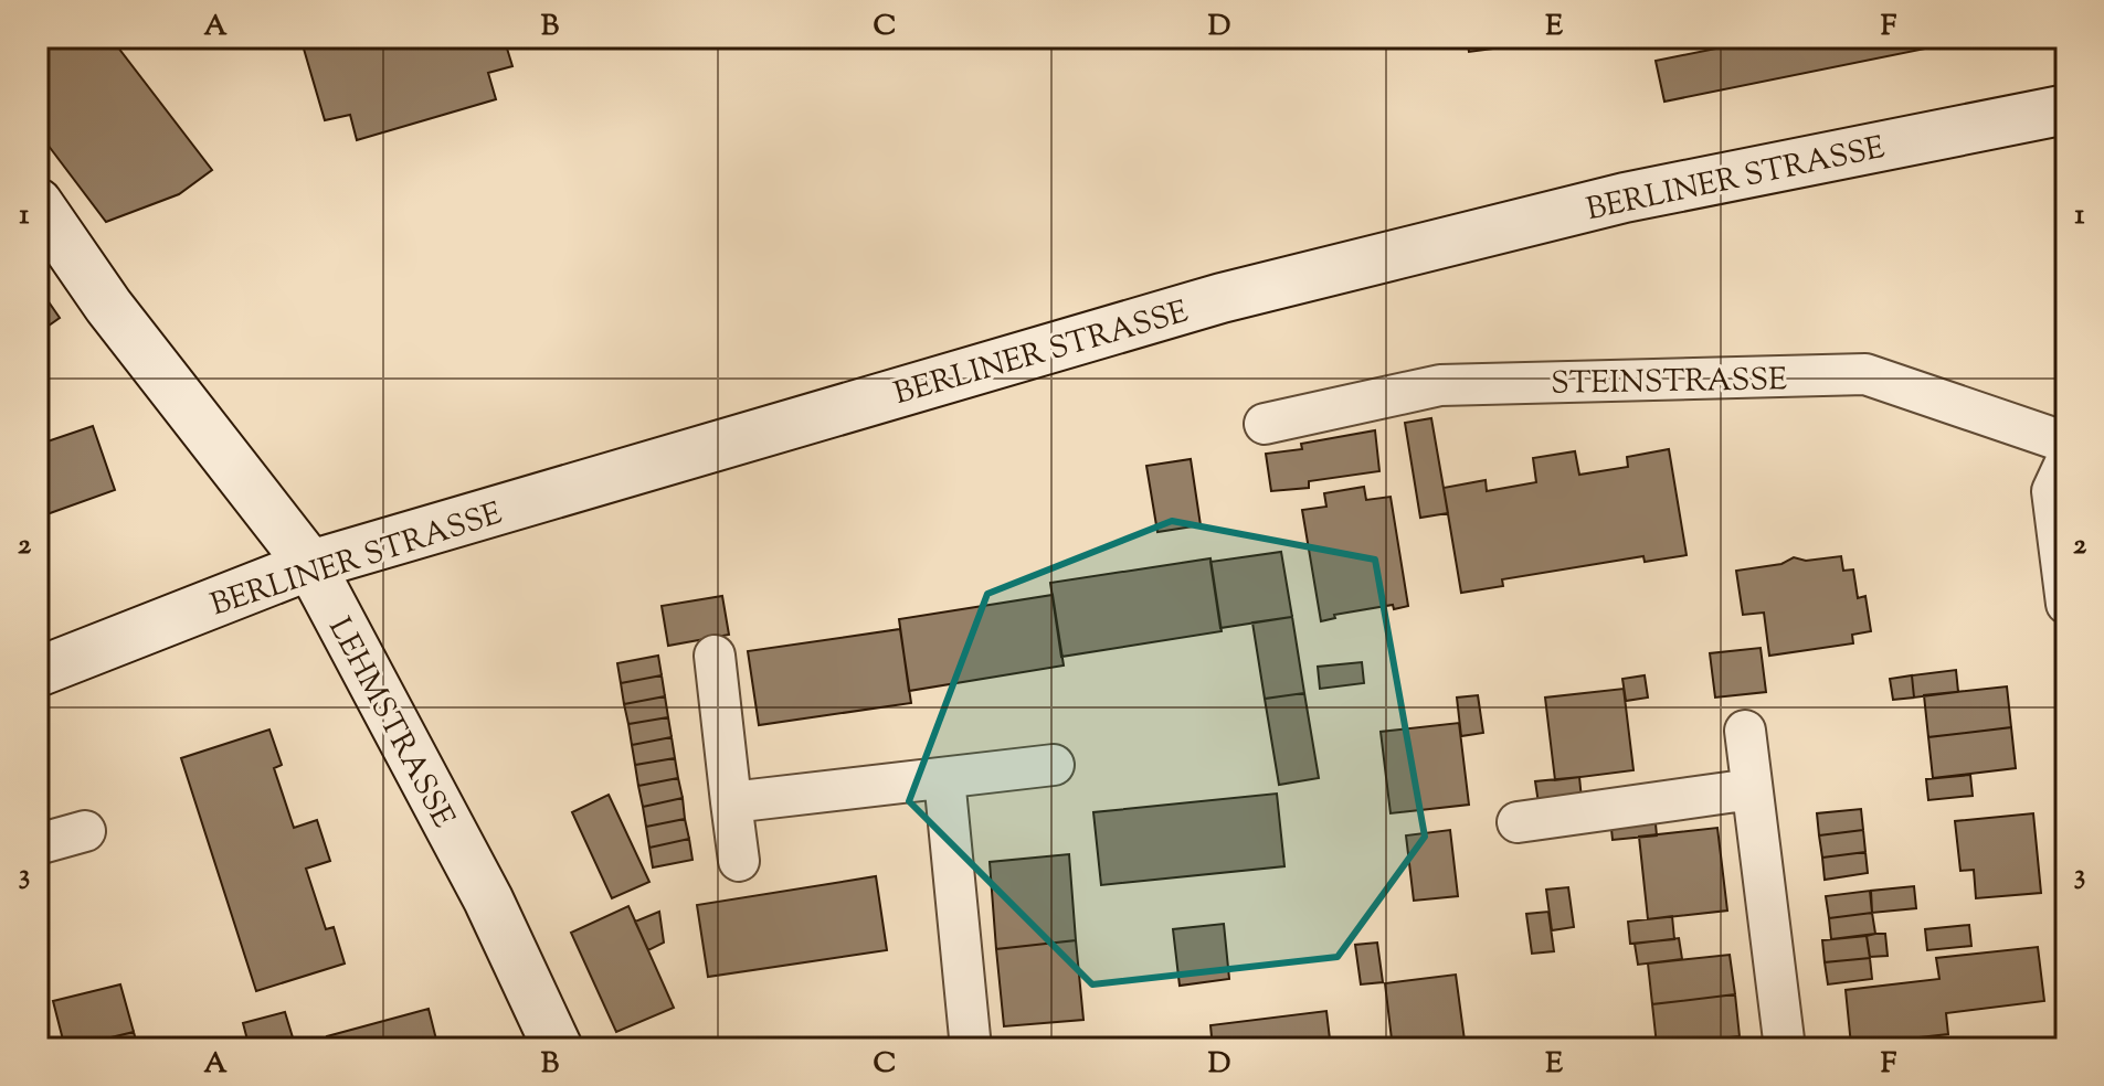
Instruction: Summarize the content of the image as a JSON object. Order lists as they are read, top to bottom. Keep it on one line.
{"streets":{"main road":["BERLINER STRASSE","LEHMSTRASSE"],"street":["STEINSTRASSE"]},"crossings":[["BERLINER STRASSE","LEHMSTRASSE"]],"grid":{"columns":["A","B","C","D","E","F"],"rows":["1","2","3"]}}
